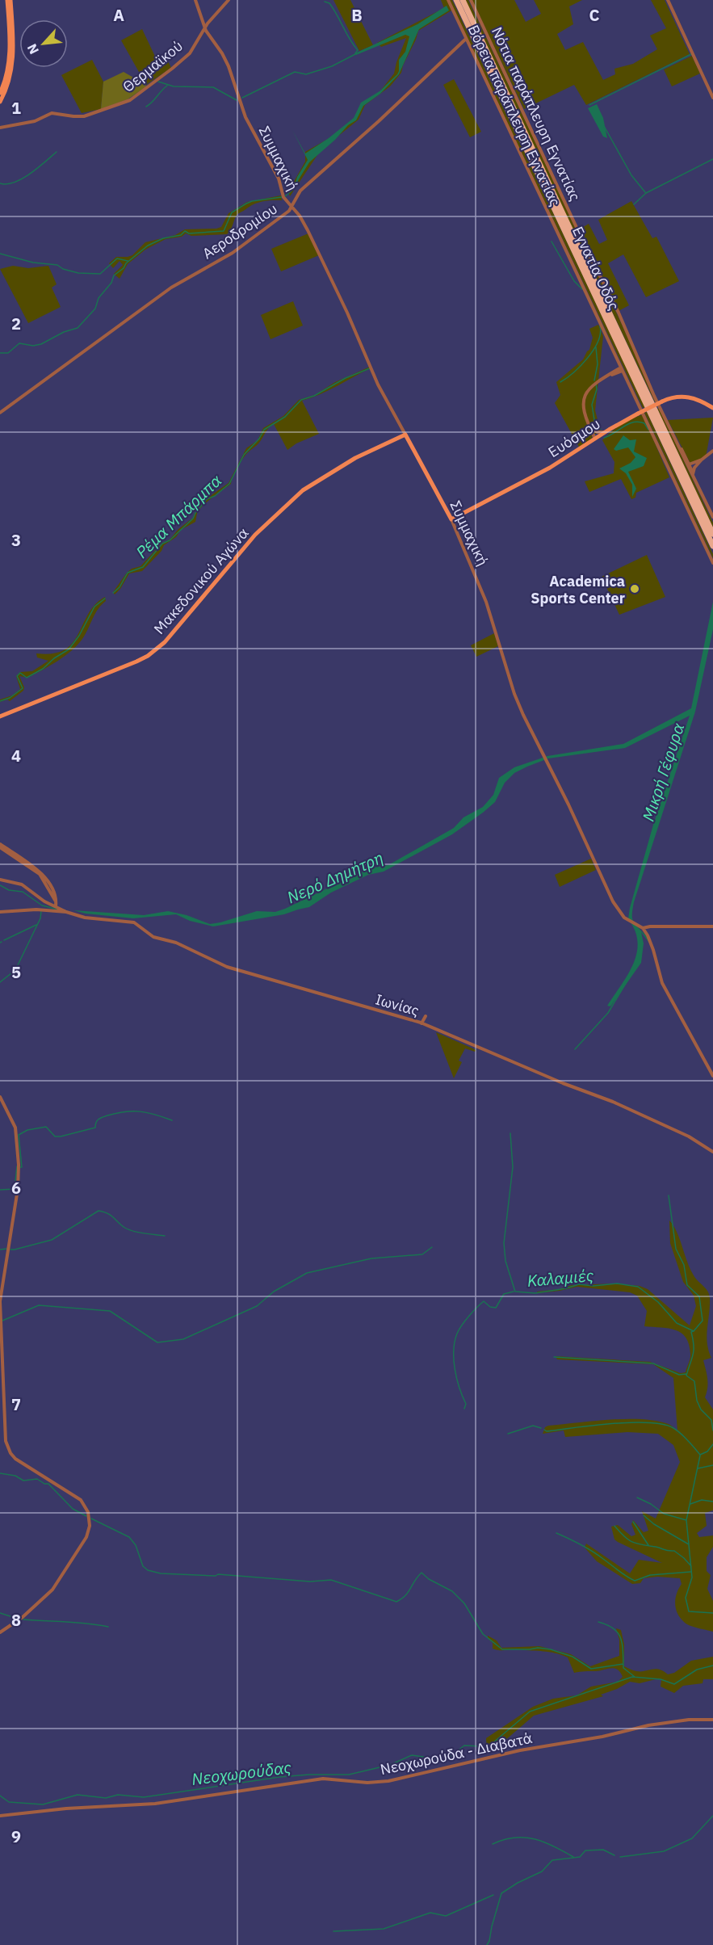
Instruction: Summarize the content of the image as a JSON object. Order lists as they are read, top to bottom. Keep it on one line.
{"streets":{"highway":["Εγνατία Οδός"],"main road":["Συμμαχική","Ευόσμου","Μακεδονικού Αγώνα"],"street":["Θερμαϊκού","Νότια παράπλευρη Εγνατίας","Βόρεια παράπλευρη Εγνατίας","Αεροδρομίου","Ιωνίας","Νεοχωρούδα - Διαβατά"]},"crossings":[["Θερμαϊκού","Συμμαχική"],["Βόρεια παράπλευρη Εγνατίας","Αεροδρομίου"],["Συμμαχική","Αεροδρομίου"],["Συμμαχική","Ευόσμου"],["Συμμαχική","Μακεδονικού Αγώνα"]],"water":["Ρέμα Μπάρμπα","Μικρή Γέφυρα","Νερό Δημήτρη","Καλαμιές","Νεοχωρούδας"],"places":["Academica Sports Center"],"north":"bottom left","grid":{"columns":["A","B","C"],"rows":["1","2","3","4","5","6","7","8","9"]}}
